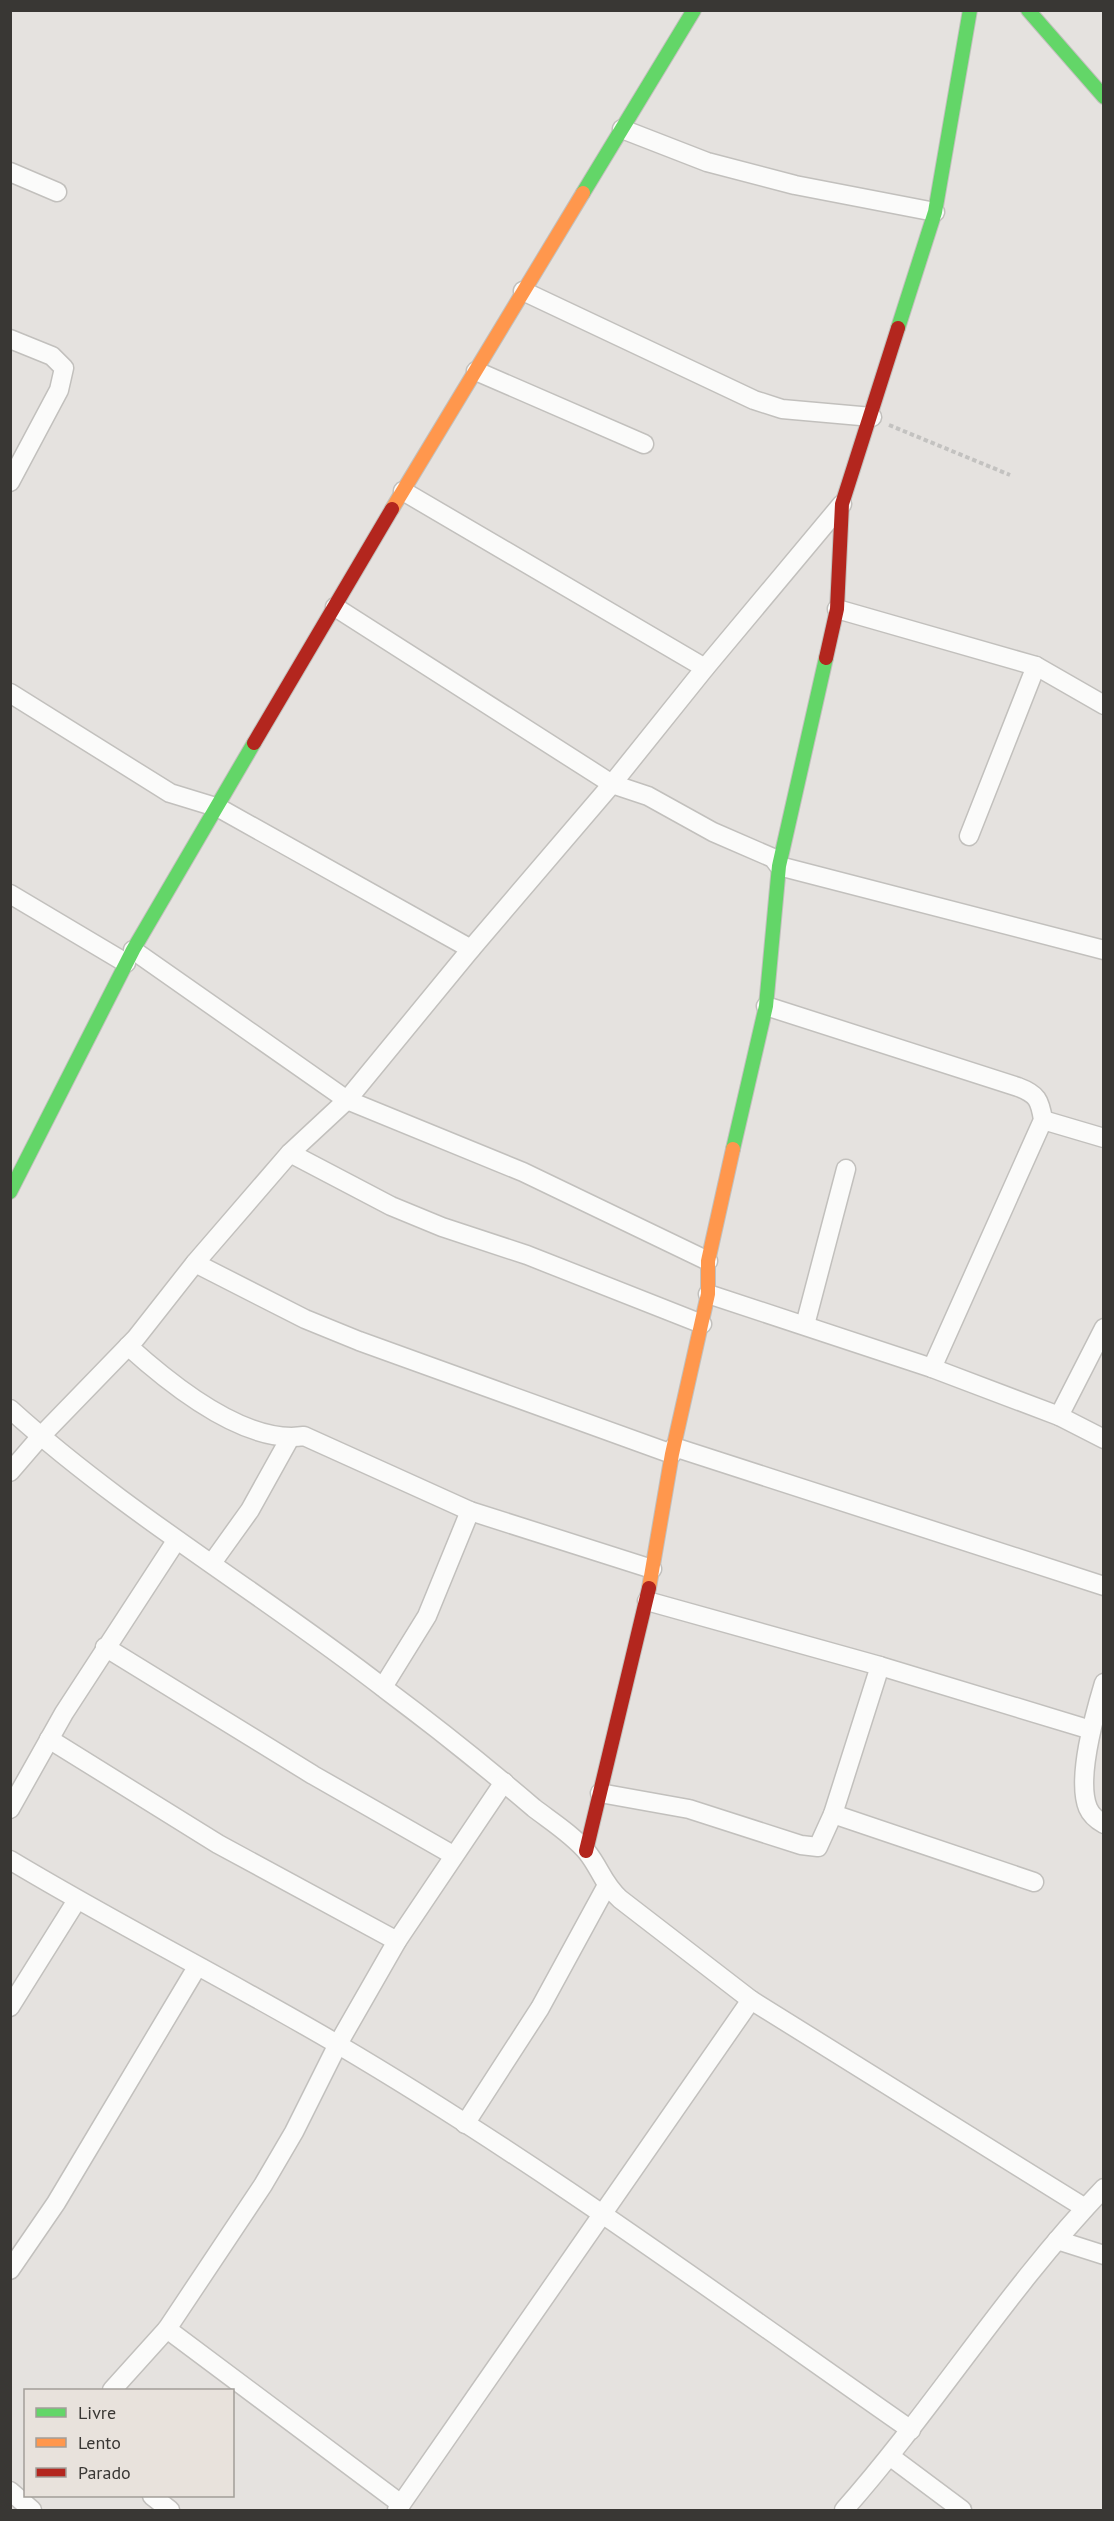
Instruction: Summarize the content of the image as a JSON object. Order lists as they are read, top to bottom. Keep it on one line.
{"legend":["Livre","Lento","Parado"]}
